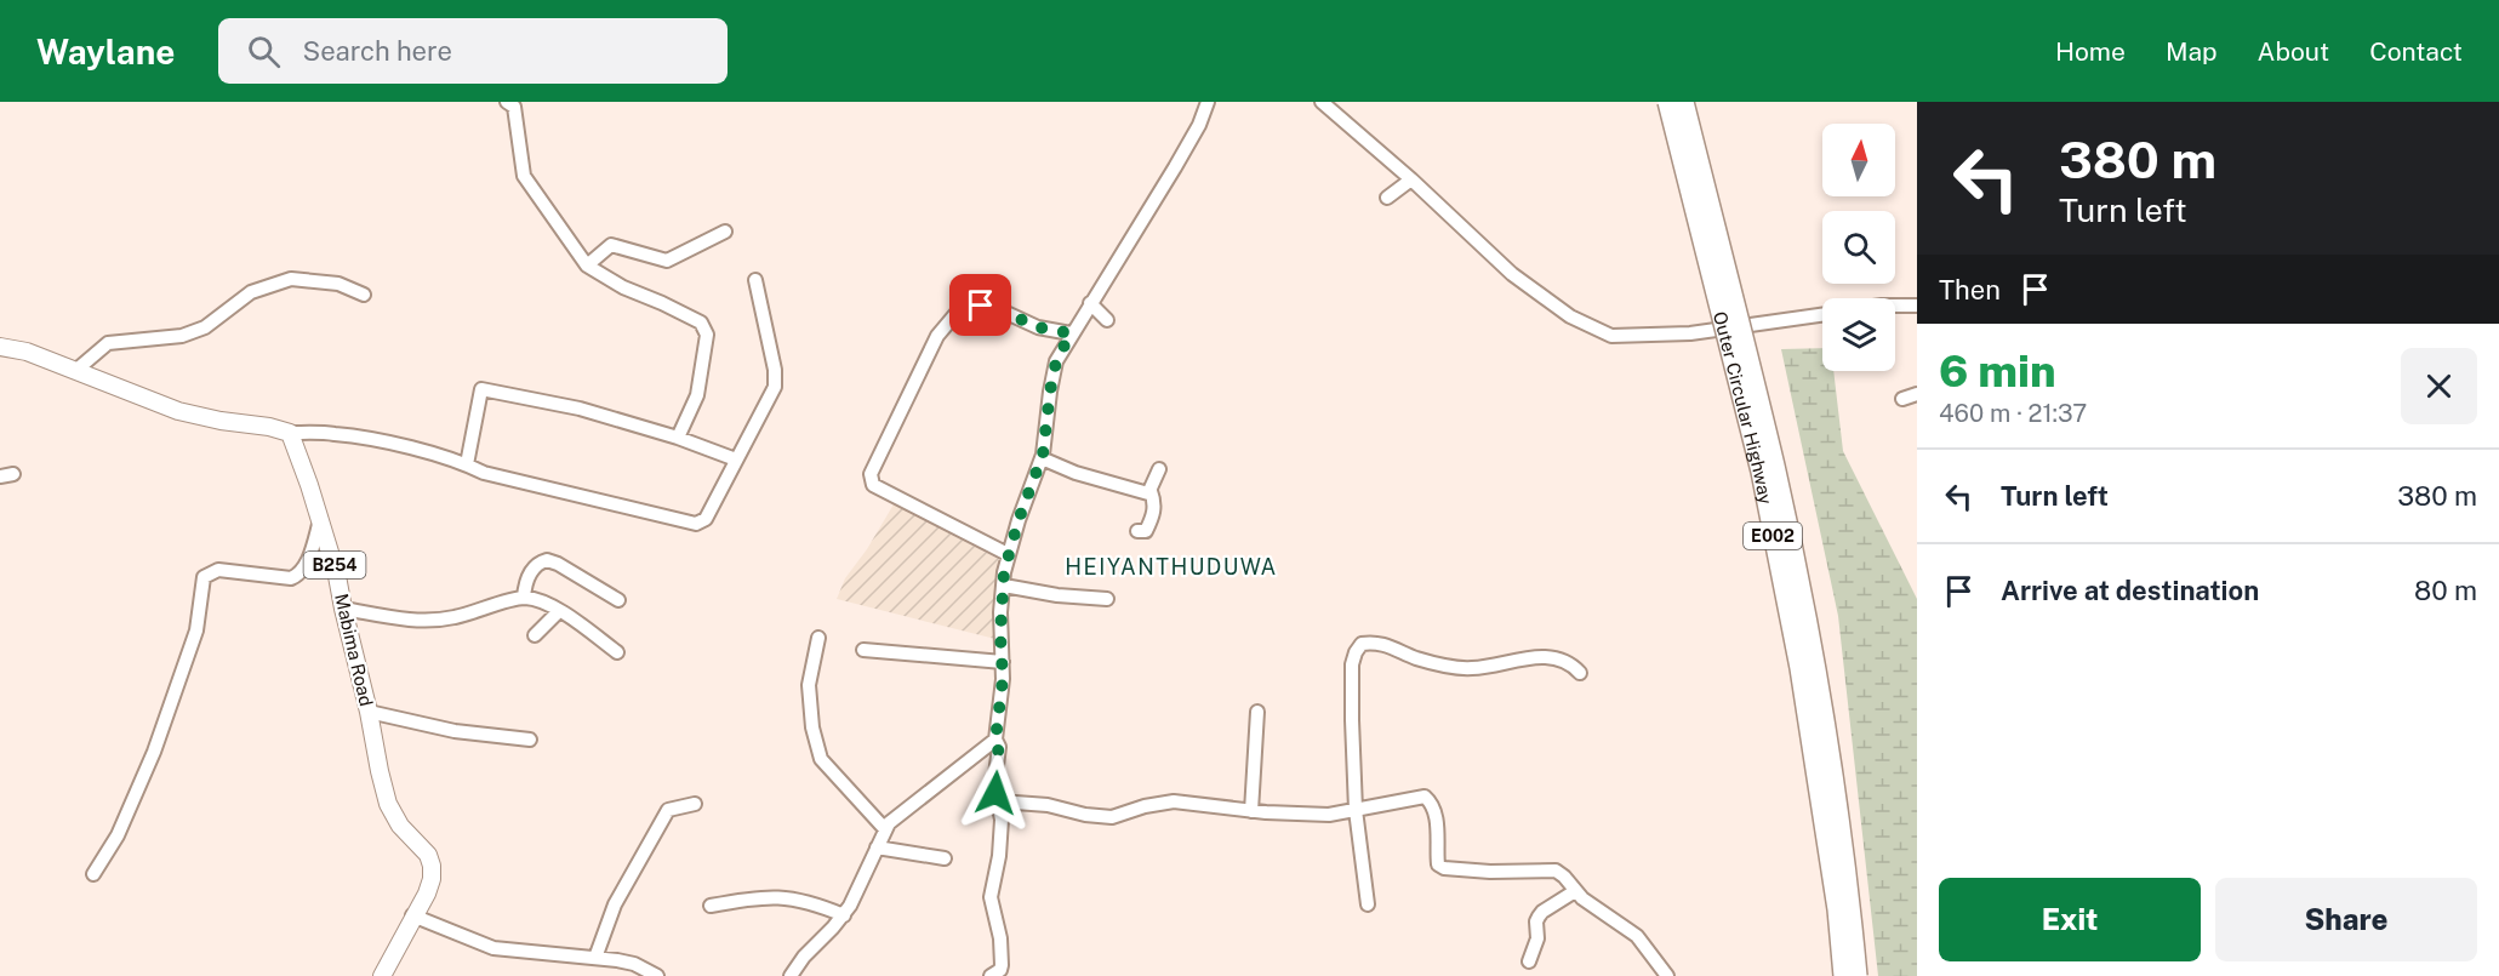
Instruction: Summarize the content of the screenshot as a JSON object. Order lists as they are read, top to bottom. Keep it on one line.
{"streets":{"highway":["Outer Circular Highway","E002"],"main road":["B254","Mabima Road"]},"districts":["HEIYANTHUDUWA"],"north":"top","page":{"header":"Waylane","search":"Search here","nav":["Home","Map","About","Contact"],"turn":["380 m","Turn left"],"then":"Then","heading":["6 min","460 m · 21:37"],"list":[{"name":"Turn left","value":"380 m"},{"name":"Arrive at destination","value":"80 m"}],"buttons":["Exit","Share"]}}
